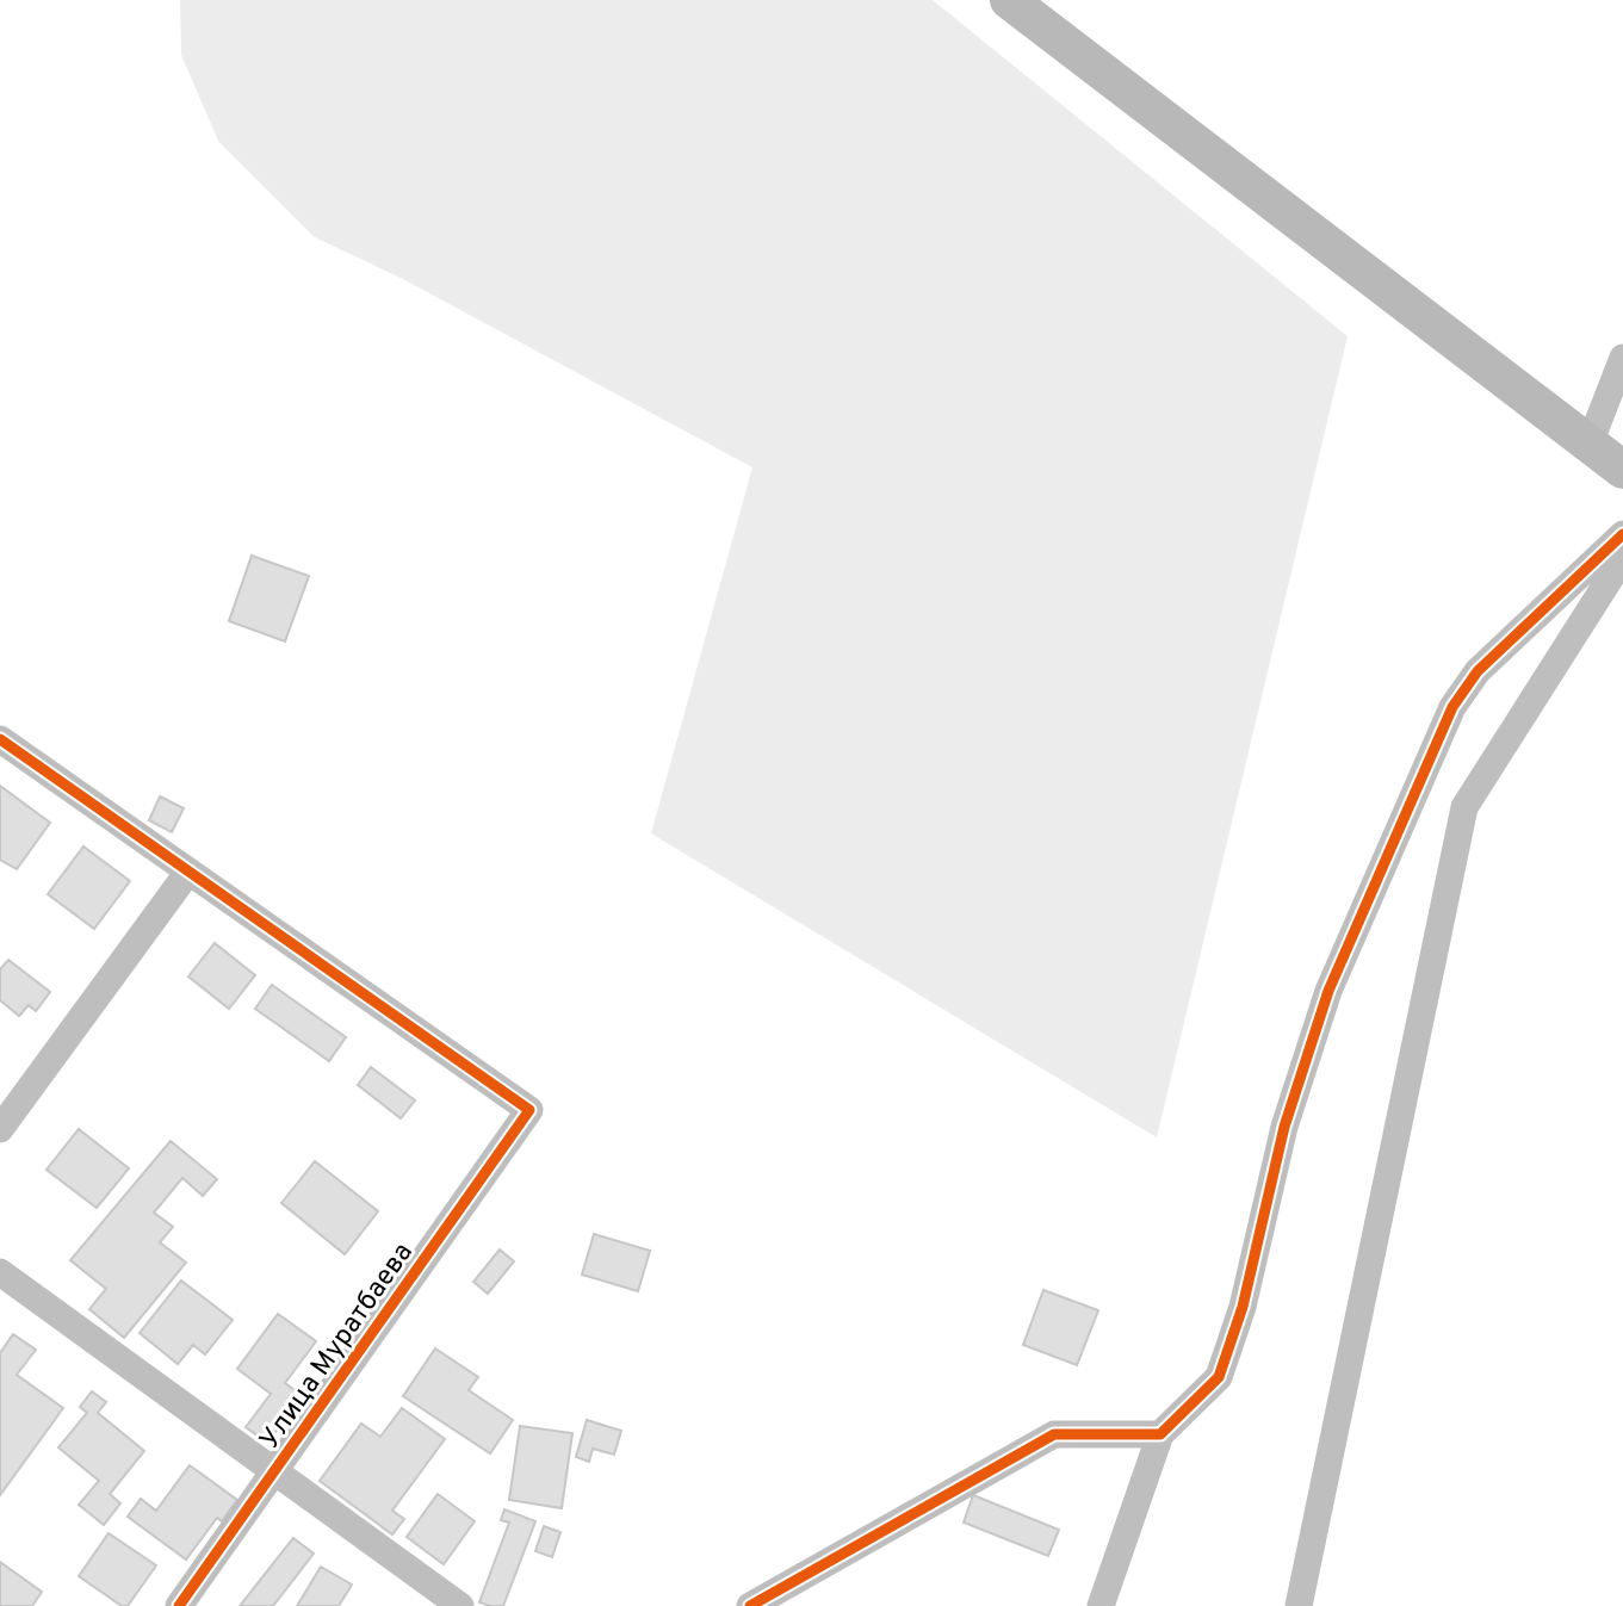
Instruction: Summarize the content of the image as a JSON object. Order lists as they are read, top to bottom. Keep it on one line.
{"streets":{"street":["Улица Муратбаева"]}}
